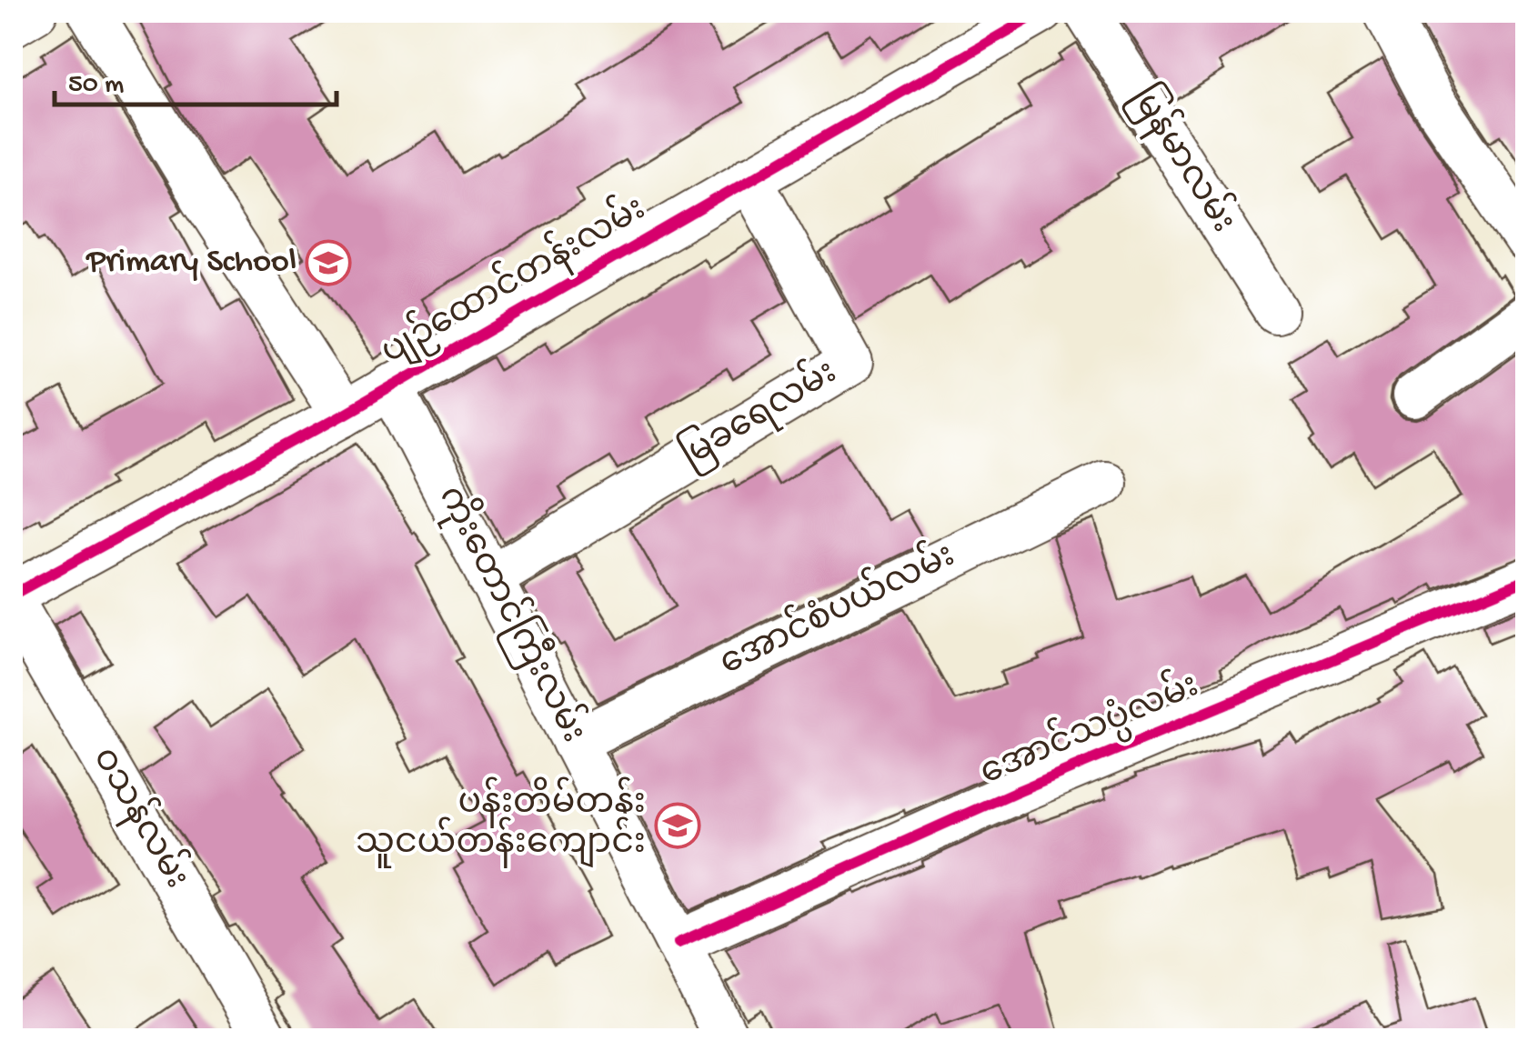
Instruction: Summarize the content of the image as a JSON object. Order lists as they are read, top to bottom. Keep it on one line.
{"streets":{"street":["မြန်မာလမ်း","ပျဉ်ထောင်တန်းလမ်း","မြခရေလမ်း","အောင်စံပယ်လမ်း","ကိုးတောင်ကြီးလမ်း","အောင်သပ္ပံလမ်း","ဝသန်လမ်း"]},"crossings":[["ပျဉ်ထောင်တန်းလမ်း","မြခရေလမ်း"],["ပျဉ်ထောင်တန်းလမ်း","ကိုးတောင်ကြီးလမ်း"],["ပျဉ်ထောင်တန်းလမ်း","ဝသန်လမ်း"],["မြခရေလမ်း","ကိုးတောင်ကြီးလမ်း"],["အောင်စံပယ်လမ်း","ကိုးတောင်ကြီးလမ်း"],["ကိုးတောင်ကြီးလမ်း","အောင်သပ္ပံလမ်း"]],"places":{"school or university":["Primary School","ပန်းတိမ်တန်း သူငယ်တန်းကျောင်း"]},"scale_bar":"50 m"}
